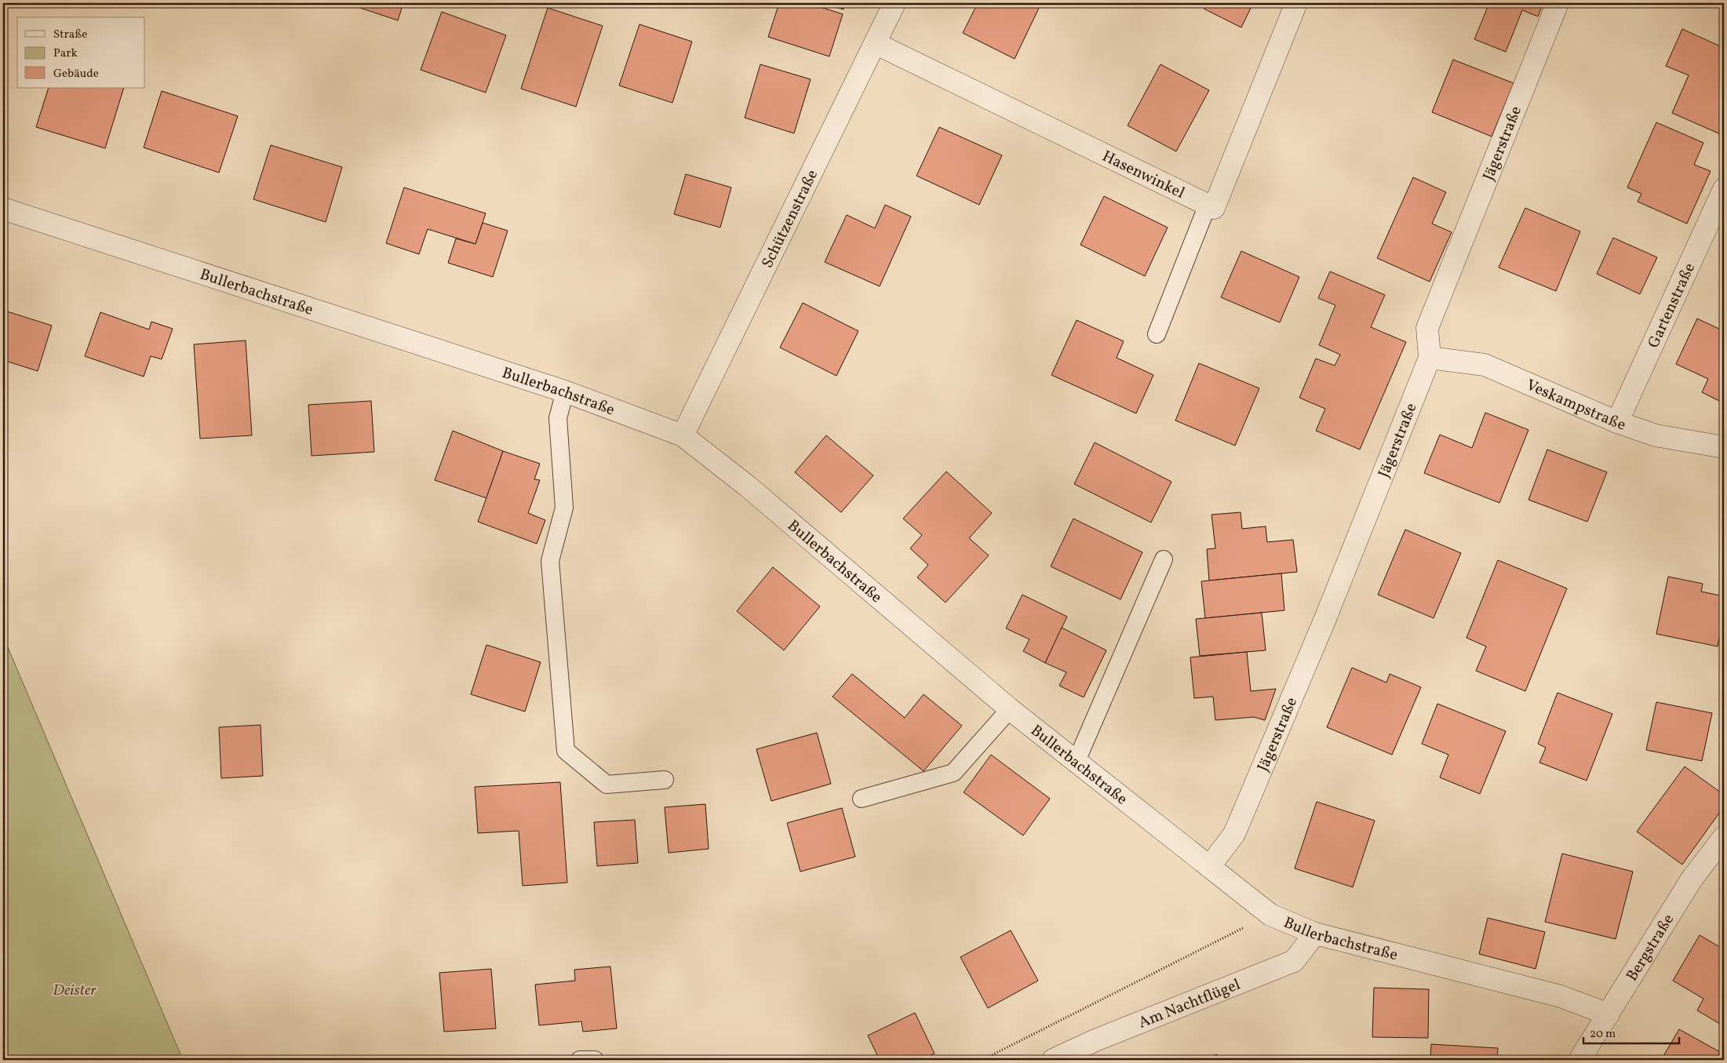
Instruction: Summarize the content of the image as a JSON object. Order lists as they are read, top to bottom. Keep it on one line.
{"streets":{"street":["Jägerstraße","Hasenwinkel","Schützenstraße","Bullerbachstraße","Gartenstraße","Veskampstraße","Bergstraße","Am Nachtflügel"]},"crossings":[["Jägerstraße","Bullerbachstraße"],["Jägerstraße","Veskampstraße"],["Hasenwinkel","Schützenstraße"],["Schützenstraße","Bullerbachstraße"],["Bullerbachstraße","Bergstraße"],["Bullerbachstraße","Am Nachtflügel"],["Gartenstraße","Veskampstraße"]],"parks":["Deister"],"legend":["Straße","Park","Gebäude"],"scale_bar":"20 m"}
